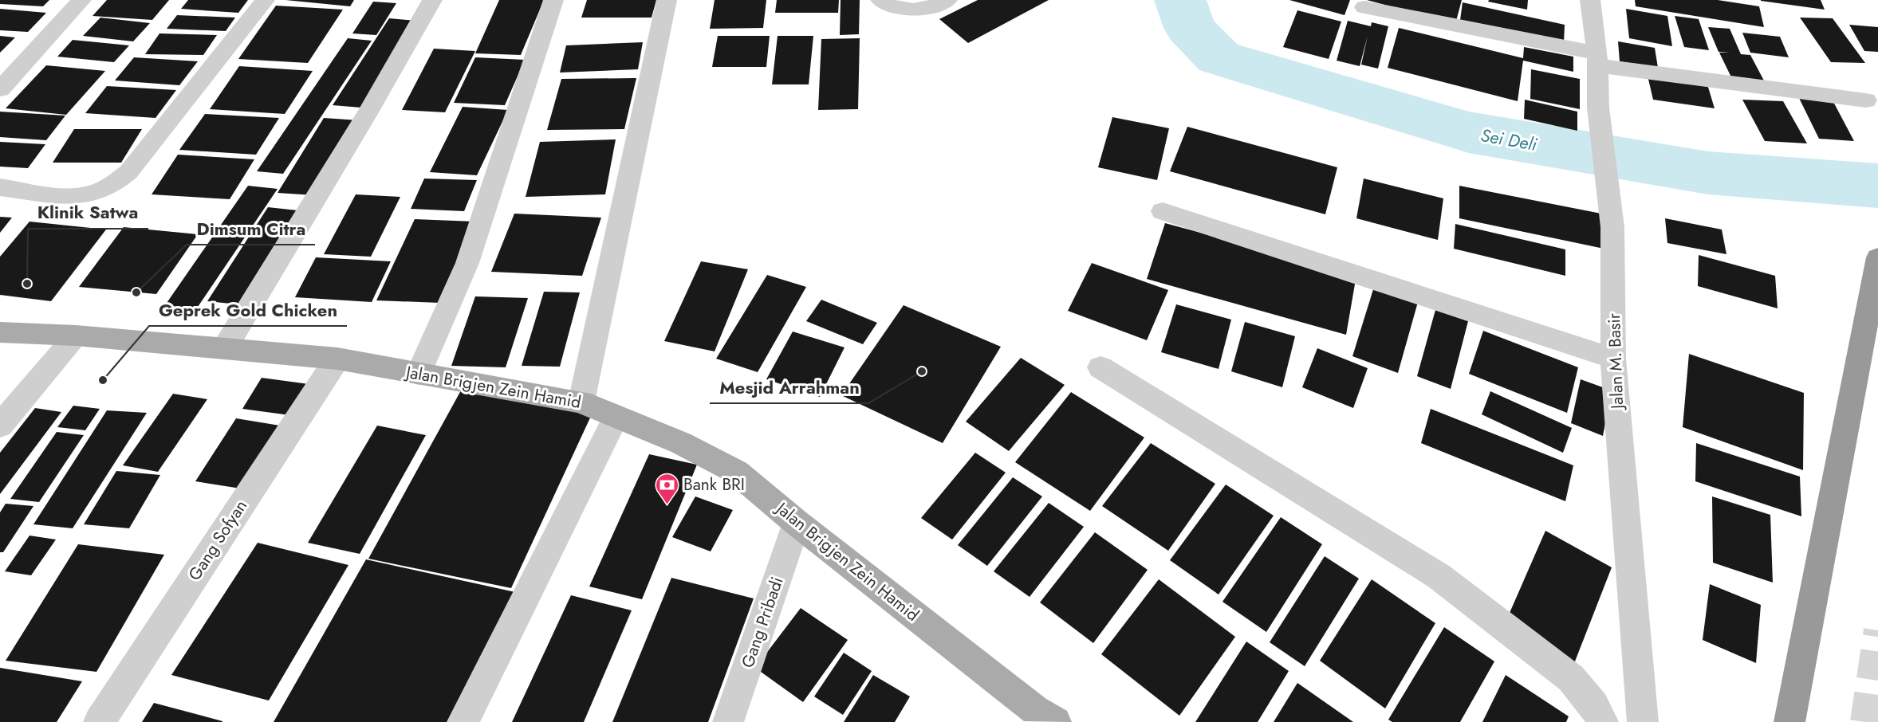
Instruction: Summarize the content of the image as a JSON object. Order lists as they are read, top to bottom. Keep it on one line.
{"streets":{"main road":["Jalan Brigjen Zein Hamid"],"street":["Jalan M. Basir","Gang Sofyan","Gang Pribadi"]},"crossings":[["Jalan Brigjen Zein Hamid","Gang Sofyan"],["Jalan Brigjen Zein Hamid","Gang Pribadi"]],"water":["Sei Deli"],"places":{"other":["Klinik Satwa","Dimsum Citra","Mesjid Arrahman","Geprek Gold Chicken"],"bank":["Bank BRI"]}}
